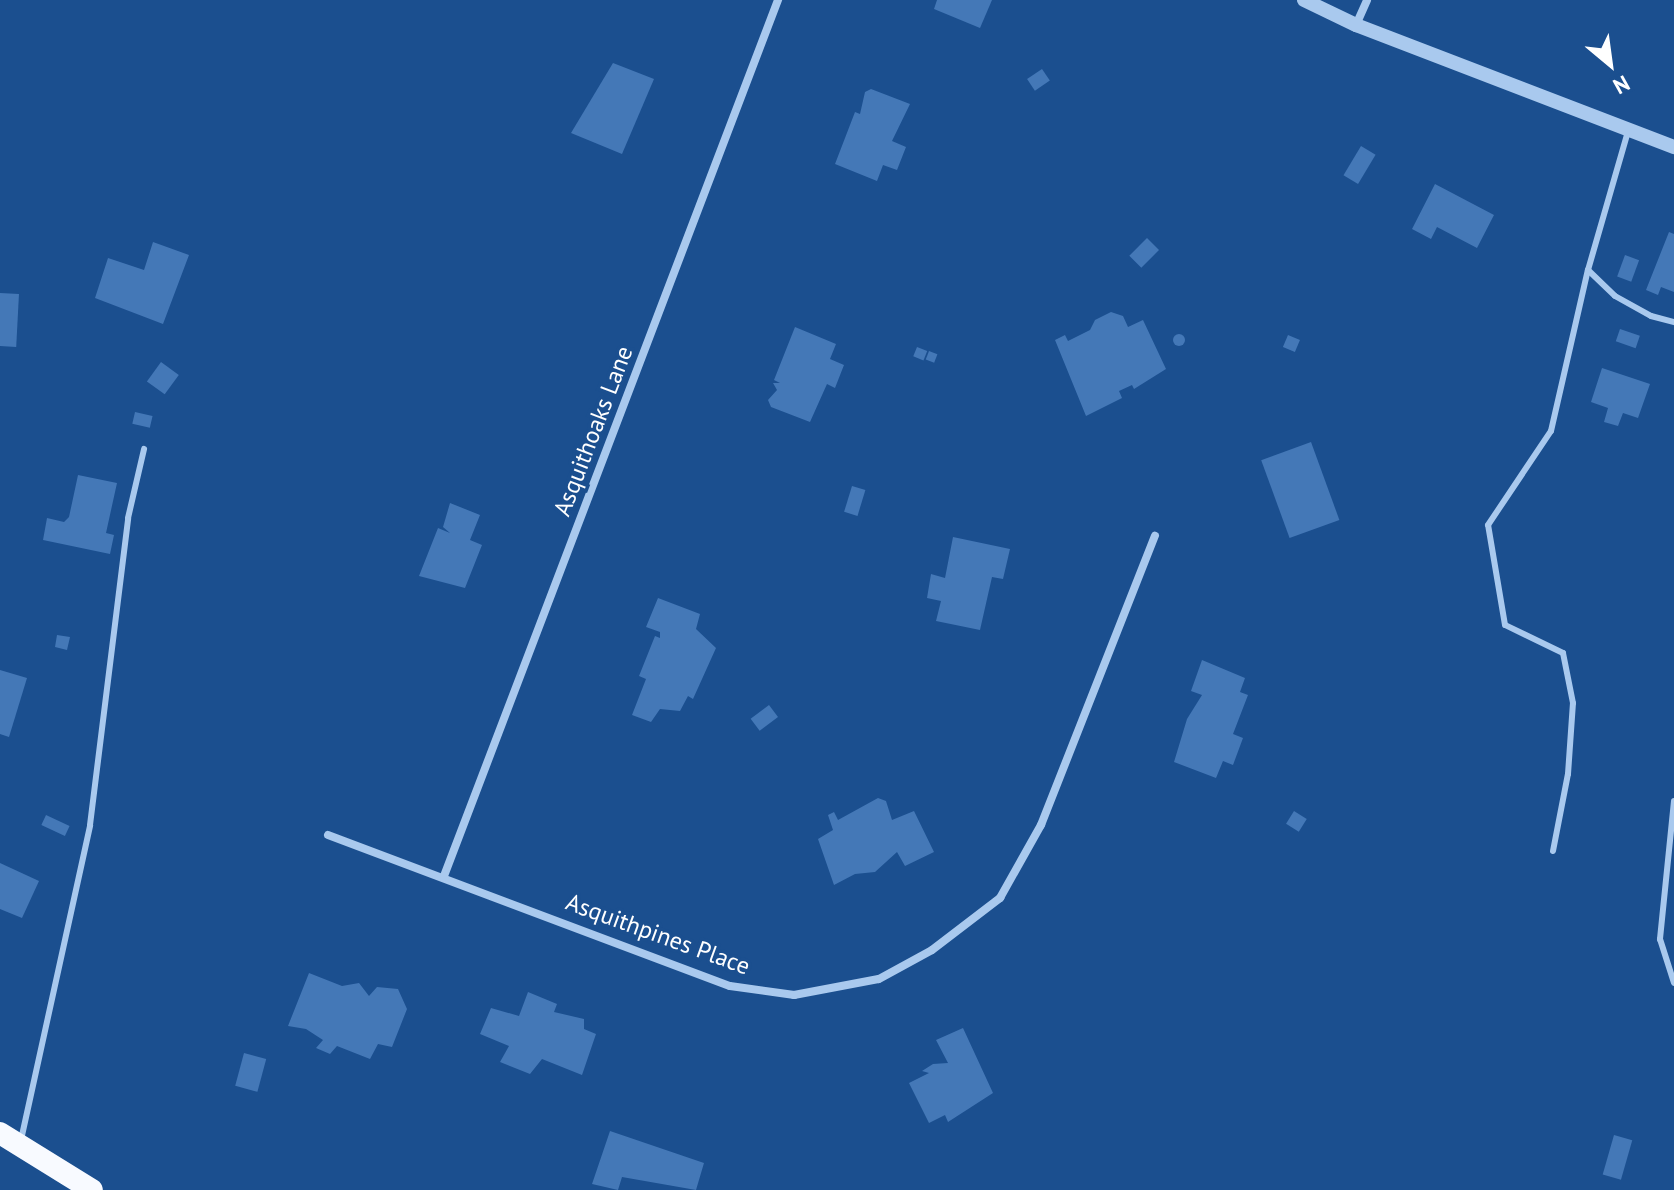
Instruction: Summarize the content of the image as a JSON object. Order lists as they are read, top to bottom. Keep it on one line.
{"streets":{"street":["Asquithoaks Lane","Asquithpines Place"]},"crossings":[["Asquithoaks Lane","Asquithpines Place"]],"north":"bottom right"}
